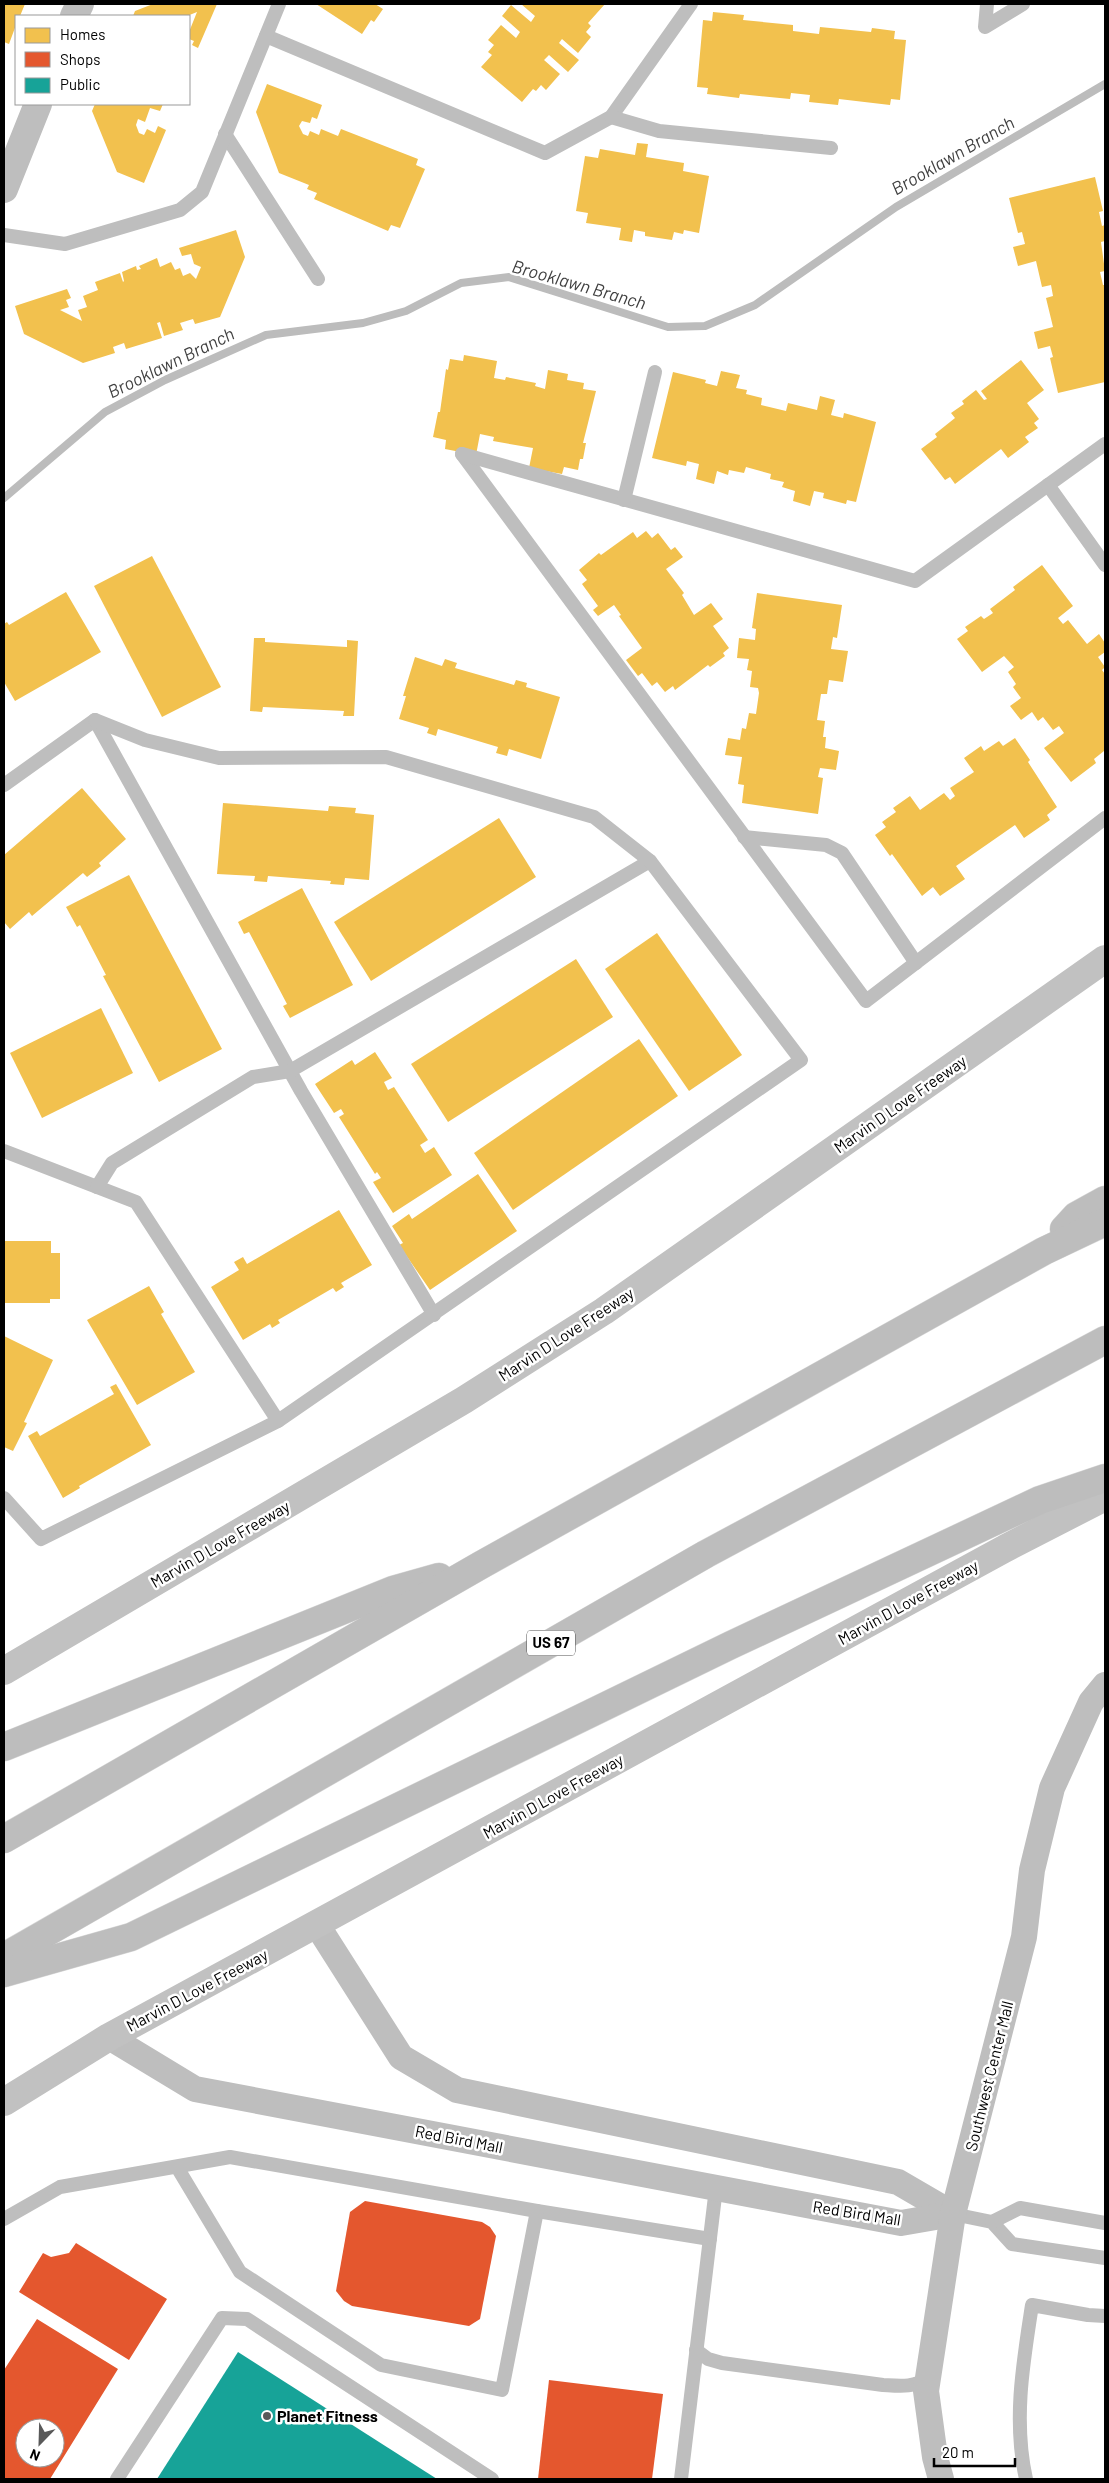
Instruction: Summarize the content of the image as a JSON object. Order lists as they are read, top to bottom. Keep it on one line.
{"streets":{"highway":["US 67"],"main road":["Marvin D Love Freeway"],"street":["Southwest Center Mall","Red Bird Mall"]},"crossings":[["Marvin D Love Freeway","Red Bird Mall"],["Southwest Center Mall","Red Bird Mall"]],"water":["Brooklawn Branch"],"places":["Planet Fitness"],"legend":["Homes","Shops","Public"],"scale_bar":"20 m","north":"bottom left"}
